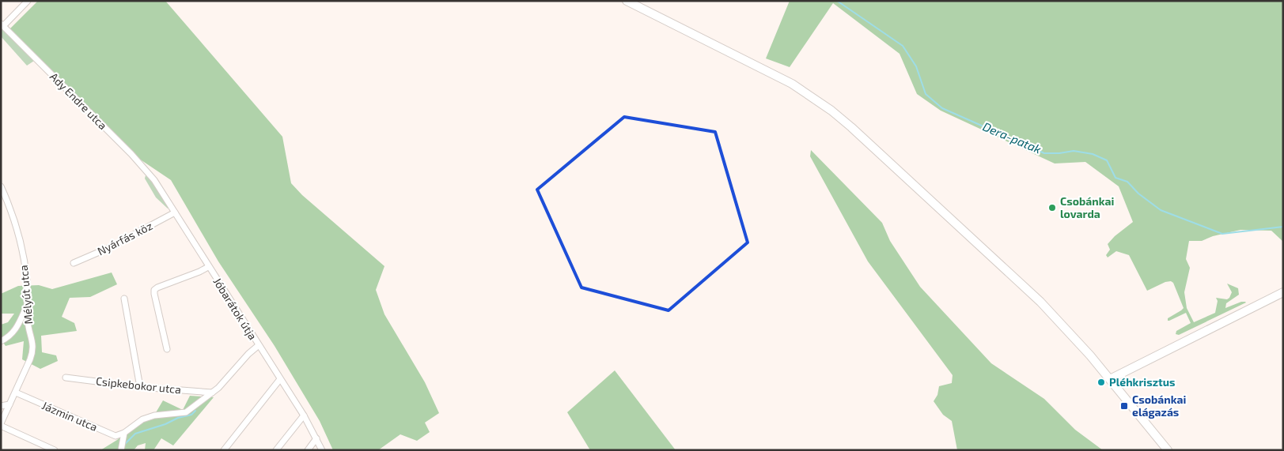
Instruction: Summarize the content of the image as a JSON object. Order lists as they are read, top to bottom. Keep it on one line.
{"streets":{"street":["Ady Endre utca","Nyárfás köz","Mélyút utca","Jóbarátok útja","Csipkebokor utca","Jázmin utca"]},"crossings":[["Ady Endre utca","Jóbarátok útja"],["Nyárfás köz","Jóbarátok útja"],["Mélyút utca","Jázmin utca"]],"water":["Dera-patak"],"places":{"other":["Csobánkai lovarda","Pléhkrisztus"],"transit":["Csobánkai elágazás"]}}
